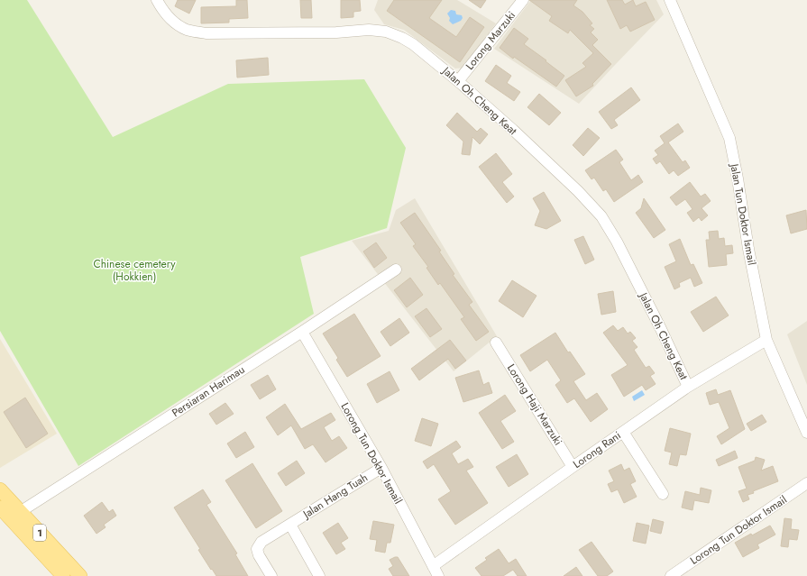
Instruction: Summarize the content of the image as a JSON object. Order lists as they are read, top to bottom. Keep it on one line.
{"streets":{"main road":["1"],"street":["Lorong Marzuki","Jalan Oh Cheng Keat","Jalan Tun Doktor Ismail","Persiaran Harimau","Lorong Haji Marzuki","Lorong Rani","Lorong Tun Doktor Ismail","Jalan Hang Tuah"]},"crossings":[["Lorong Marzuki","Jalan Oh Cheng Keat"],["Jalan Oh Cheng Keat","Lorong Rani"],["Jalan Tun Doktor Ismail","Lorong Rani"],["Persiaran Harimau","Lorong Tun Doktor Ismail"],["Persiaran Harimau","1"],["Lorong Haji Marzuki","Lorong Rani"],["Lorong Rani","Lorong Tun Doktor Ismail"],["Lorong Tun Doktor Ismail","Jalan Hang Tuah"]],"parks":["Chinese cemetery (Hokkien)"]}
